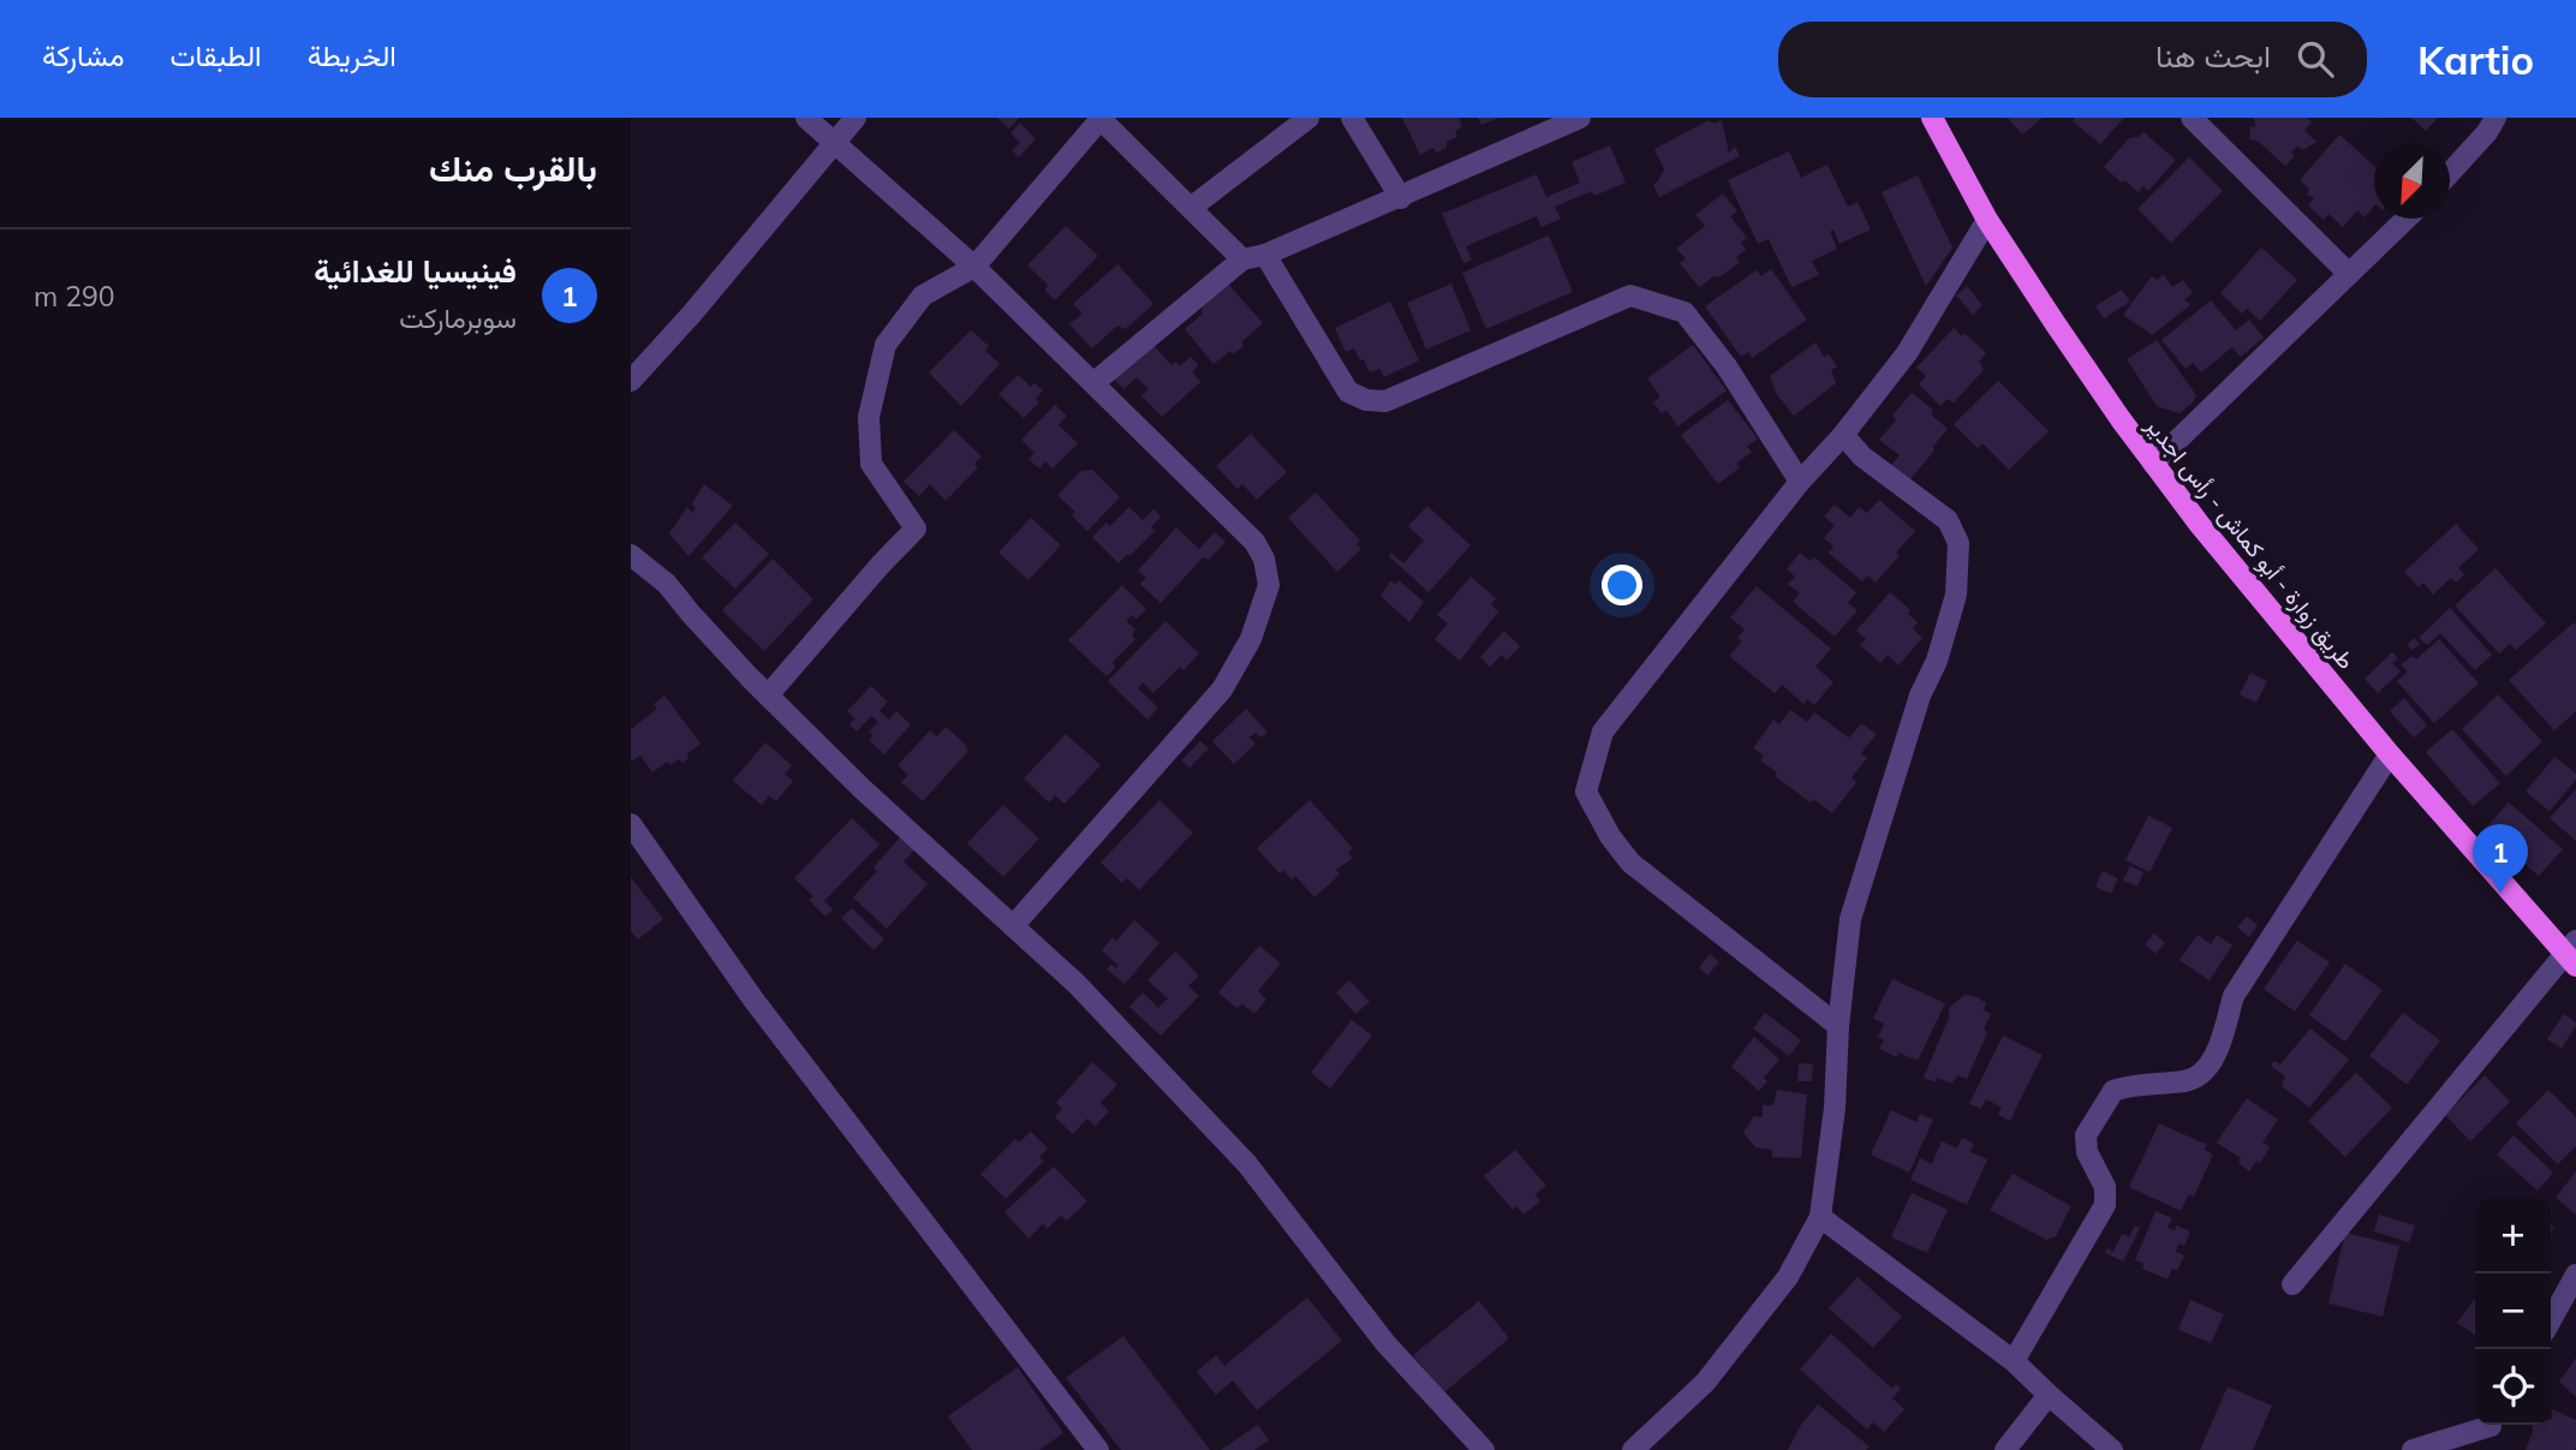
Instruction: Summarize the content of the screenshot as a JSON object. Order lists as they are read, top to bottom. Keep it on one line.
{"streets":{"main road":["طريق زوارة - أبو كماش - رأس اجدير"]},"north":"bottom left","page":{"header":"Kartio","search":"ابحث هنا","nav":["الخريطة","الطبقات","مشاركة"],"heading":"بالقرب منك","list":[{"mark":"1","name":"فينيسيا للغدائية","note":"سوبرماركت","value":"290 m"}],"pins":"1","map_buttons":["+","−"]}}
